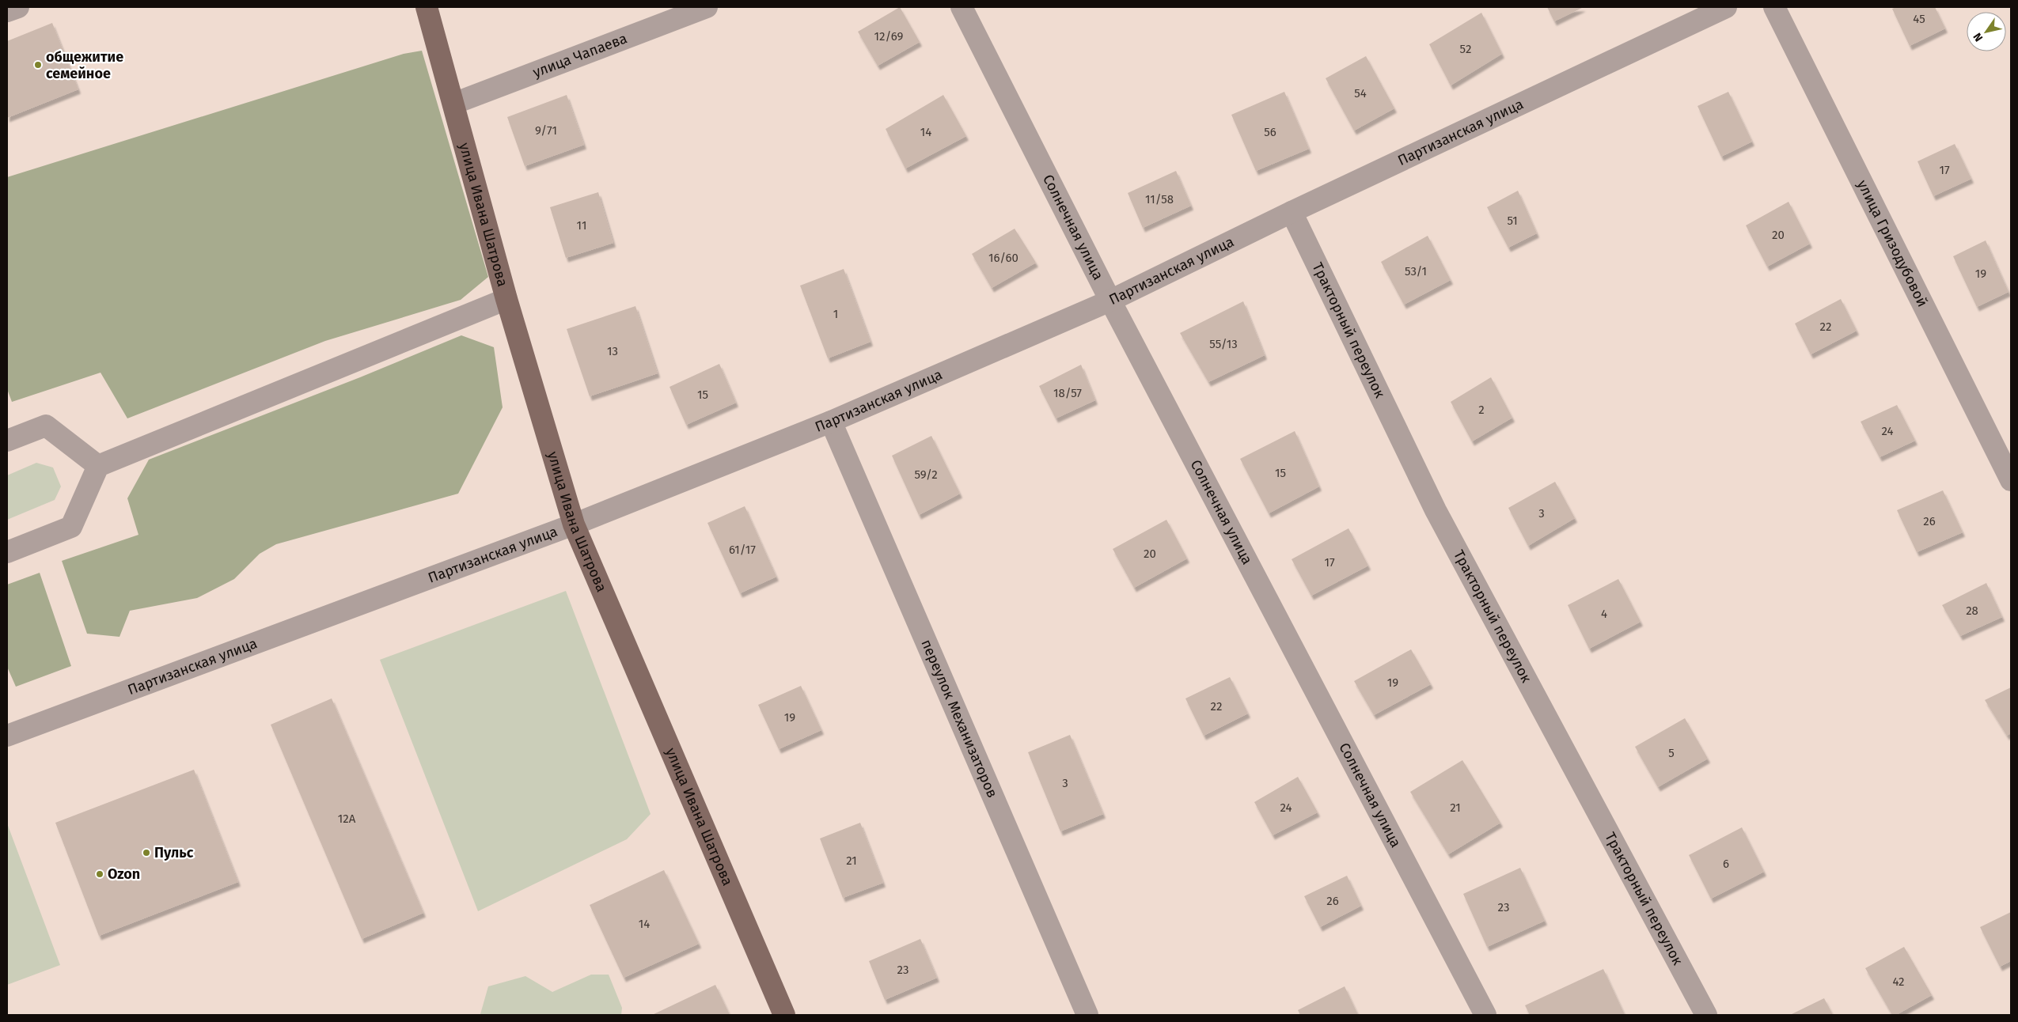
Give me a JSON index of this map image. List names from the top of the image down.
{
  "streets": {
    "main road": ["улица Ивана Шатрова"],
    "street": [
      "улица Чапаева",
      "Партизанская улица",
      "Солнечная улица",
      "улица Гризодубовой",
      "Тракторный переулок",
      "переулок Механизаторов"
    ]
  },
  "crossings": [
    ["улица Чапаева", "улица Ивана Шатрова"],
    ["Партизанская улица", "улица Ивана Шатрова"],
    ["Партизанская улица", "Солнечная улица"],
    ["Партизанская улица", "Тракторный переулок"],
    ["Партизанская улица", "переулок Механизаторов"]
  ],
  "places": ["общежитие семейное", "Пульс", "Ozon"],
  "house_numbers": [
    "45",
    "12/69",
    "52",
    "54",
    "9/71",
    "14",
    "56",
    "17",
    "11/58",
    "51",
    "11",
    "20",
    "16/60",
    "53/1",
    "19",
    "1",
    "22",
    "55/13",
    "13",
    "18/57",
    "15",
    "2",
    "24",
    "15",
    "59/2",
    "3",
    "26",
    "61/17",
    "20",
    "17",
    "28",
    "4",
    "19",
    "22",
    "19",
    "5",
    "3",
    "24",
    "21",
    "12А",
    "21",
    "6",
    "26",
    "23",
    "14",
    "23",
    "42"
  ],
  "north": "bottom left"
}
